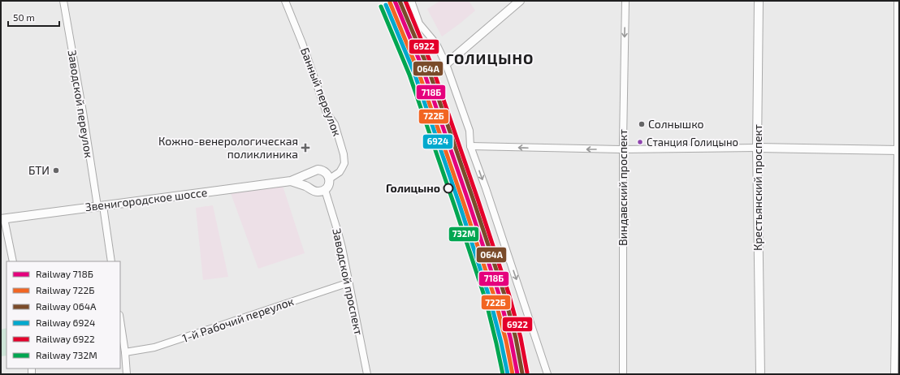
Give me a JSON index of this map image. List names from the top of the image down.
{
  "streets": {
    "street": [
      "Банный переулок",
      "Заводской переулок",
      "Виндавский проспект",
      "Крестьянский проспект",
      "Звенигородское шоссе",
      "Заводской проспект",
      "1-й Рабочий переулок"
    ]
  },
  "crossings": [
    ["Банный переулок", "Заводской проспект"],
    ["Заводской переулок", "Звенигородское шоссе"],
    ["Заводской проспект", "1-й Рабочий переулок"]
  ],
  "one_way": ["Виндавский проспект"],
  "districts": ["ГОЛИЦЫНО"],
  "places": {
    "other": [
      "Солнышко",
      "Станция Голицыно",
      "БТИ",
      "Голицыно"
    ],
    "health": ["Кожно-венерологическая поликлиника"]
  },
  "lines": [
    "rail line 718Б",
    "rail line 064А",
    "rail line 6922",
    "rail line 722Б",
    "rail line 6924",
    "rail line 732М"
  ],
  "legend": [
    "Railway 718Б",
    "Railway 722Б",
    "Railway 064А",
    "Railway 6924",
    "Railway 6922",
    "Railway 732М"
  ],
  "scale_bar": "50 m"
}
